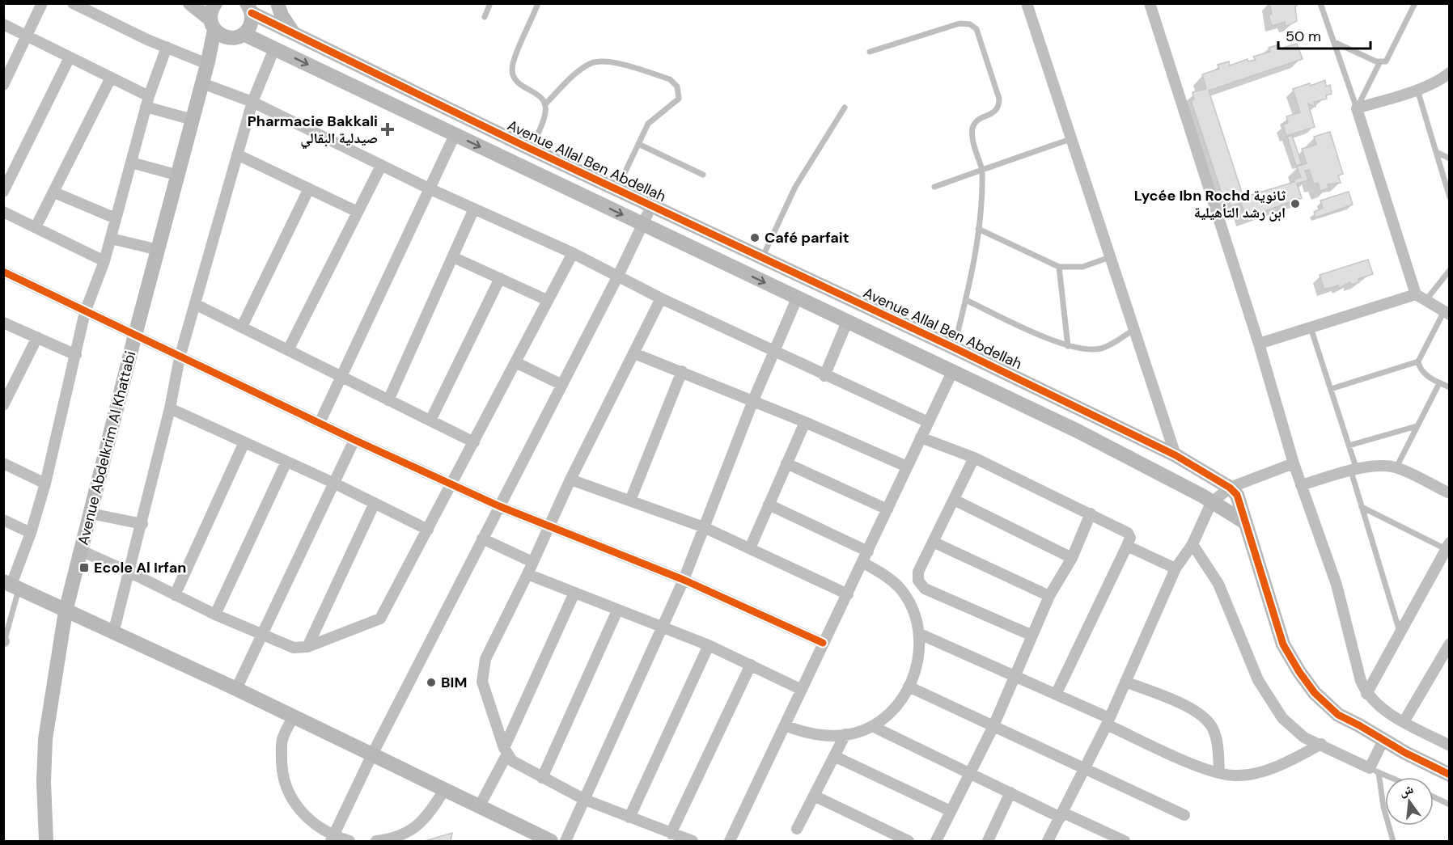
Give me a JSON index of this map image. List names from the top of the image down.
{
  "streets": {
    "street": ["Avenue Allal Ben Abdellah", "Avenue Abdelkrim Al Khattabi"]
  },
  "places": {
    "health": ["Pharmacie Bakkali صيدلية البقالي"],
    "other": ["Lycée Ibn Rochd ثانوية ابن رشد التأهيلية", "Café parfait", "BIM"],
    "transit": ["Ecole Al Irfan"]
  },
  "scale_bar": "50 m",
  "north": "top"
}
